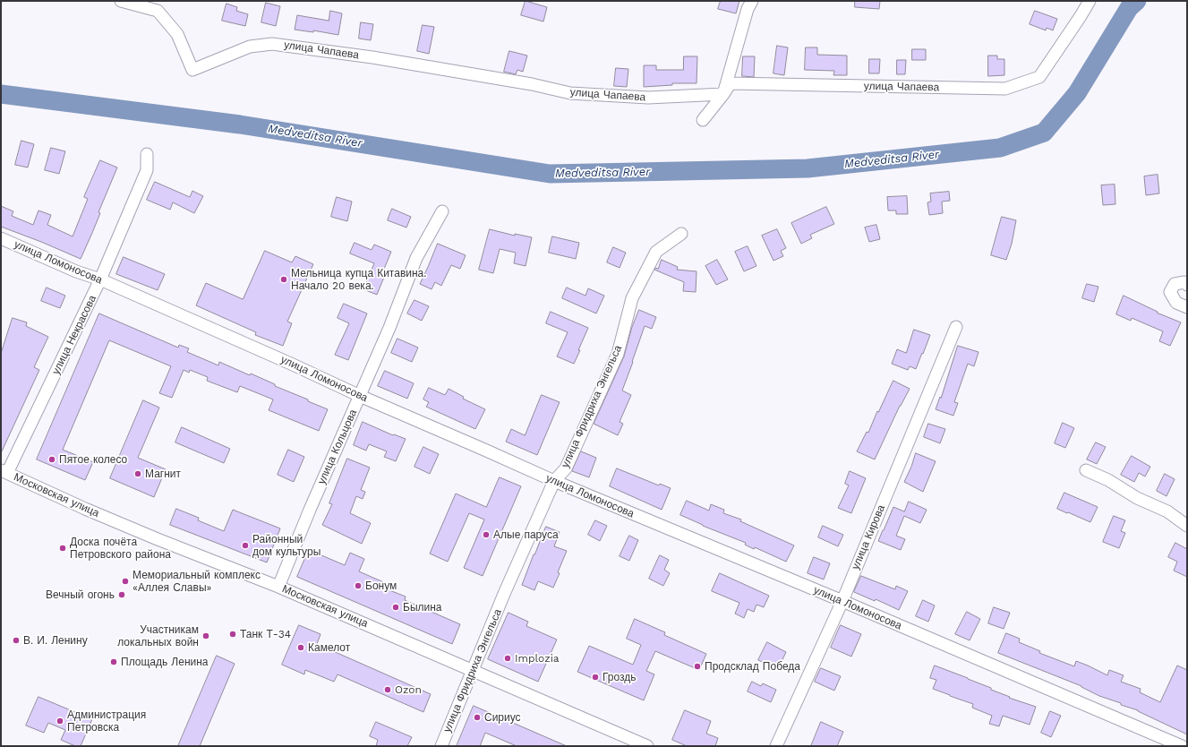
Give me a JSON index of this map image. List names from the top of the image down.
{
  "streets": {
    "street": [
      "улица Чапаева",
      "улица Ломоносова",
      "улица Некрасова",
      "улица Фридриха Энгельса",
      "улица Кольцова",
      "Московская улица",
      "улица Кирова"
    ]
  },
  "crossings": [
    ["улица Ломоносова", "улица Некрасова"],
    ["улица Ломоносова", "улица Фридриха Энгельса"],
    ["улица Ломоносова", "улица Кольцова"],
    ["улица Ломоносова", "улица Кирова"],
    ["улица Некрасова", "Московская улица"],
    ["улица Фридриха Энгельса", "Московская улица"],
    ["улица Кольцова", "Московская улица"]
  ],
  "water": ["Medveditsa River"],
  "places": [
    "Мельница купца Китавина. Начало 20 века.",
    "Пятое колесо",
    "Магнит",
    "Алые паруса",
    "Районный дом культуры",
    "Доска почёта Петровского района",
    "Мемориальный комплекс «Аллея Славы»",
    "Бонум",
    "Вечный огонь",
    "Былина",
    "Танк Т-34",
    "Участникам локальных войн",
    "В. И. Ленину",
    "Камелот",
    "Implozia",
    "Площадь Ленина",
    "Продсклад Победа",
    "Гроздь",
    "Ozon",
    "Сириус",
    "Администрация Петровска"
  ]
}
